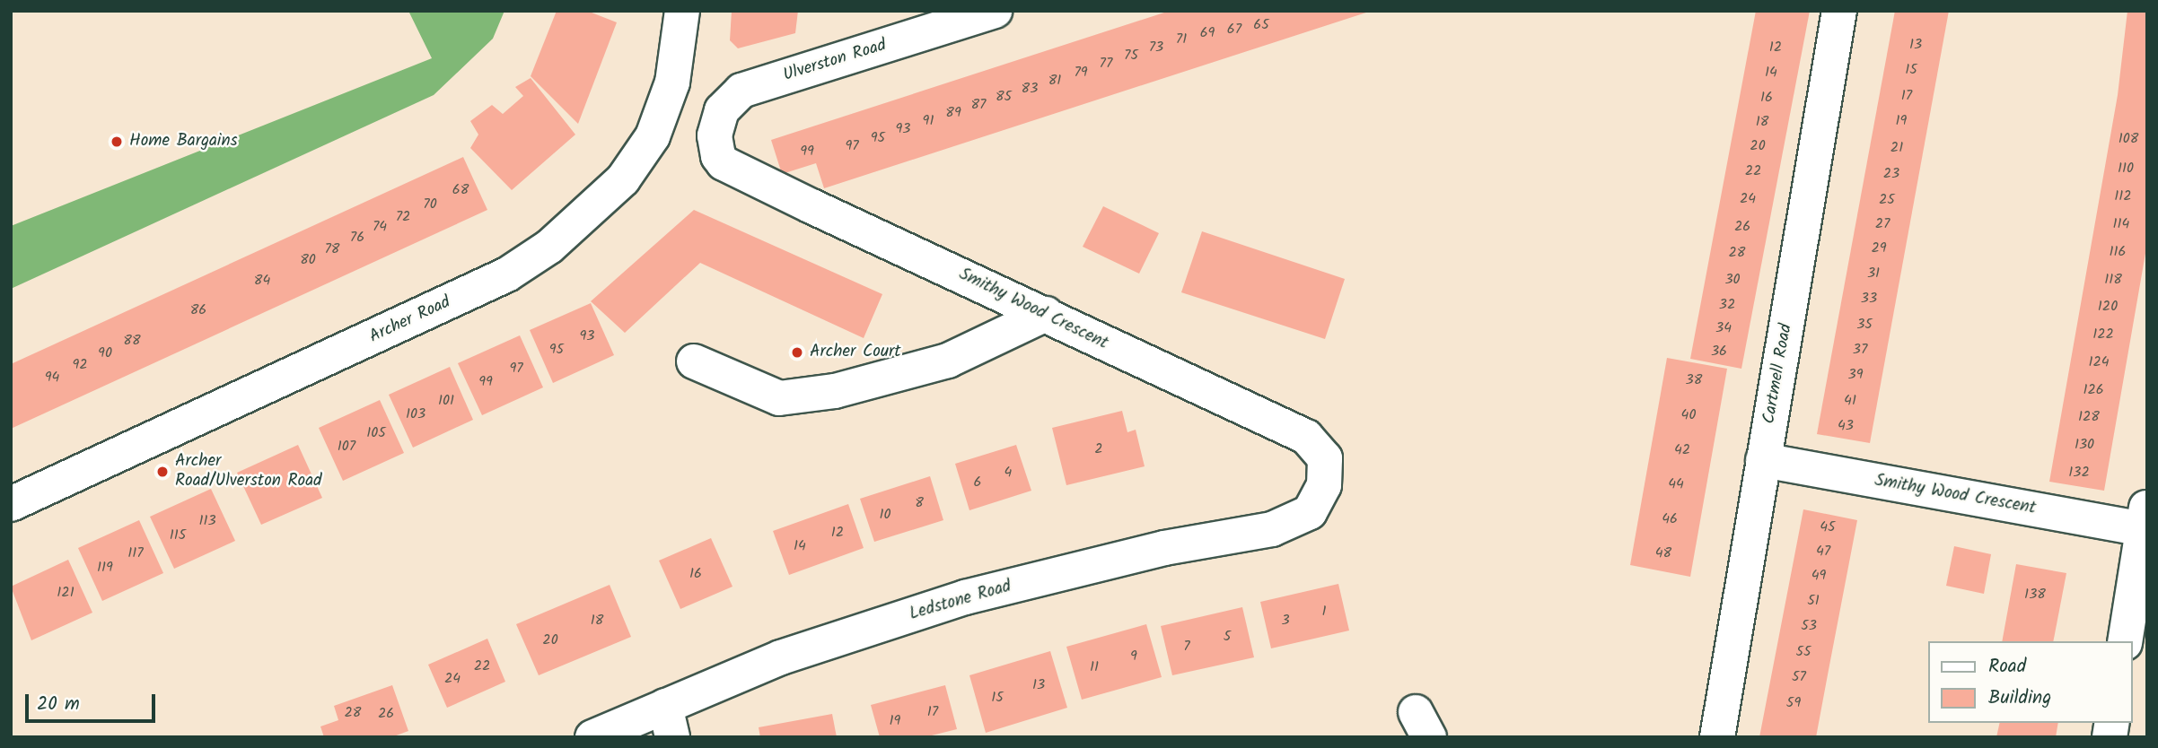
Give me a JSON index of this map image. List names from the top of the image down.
{
  "streets": {
    "street": [
      "Ulverston Road",
      "Smithy Wood Crescent",
      "Archer Road",
      "Cartmell Road",
      "Ledstone Road"
    ]
  },
  "crossings": [
    ["Ulverston Road", "Smithy Wood Crescent"],
    ["Smithy Wood Crescent", "Cartmell Road"],
    ["Smithy Wood Crescent", "Ledstone Road"]
  ],
  "places": ["Home Bargains", "Archer Court", "Archer Road/Ulverston Road"],
  "house_numbers": [
    "65",
    "67",
    "69",
    "71",
    "13",
    "73",
    "12",
    "75",
    "77",
    "15",
    "79",
    "14",
    "81",
    "83",
    "17",
    "85",
    "16",
    "87",
    "89",
    "91",
    "19",
    "18",
    "93",
    "95",
    "108",
    "97",
    "20",
    "21",
    "99",
    "110",
    "22",
    "23",
    "68",
    "112",
    "24",
    "25",
    "70",
    "72",
    "27",
    "114",
    "74",
    "26",
    "76",
    "29",
    "78",
    "116",
    "28",
    "80",
    "31",
    "30",
    "118",
    "84",
    "33",
    "32",
    "120",
    "86",
    "35",
    "34",
    "122",
    "93",
    "88",
    "95",
    "37",
    "36",
    "90",
    "124",
    "92",
    "97",
    "39",
    "94",
    "38",
    "99",
    "126",
    "101",
    "41",
    "103",
    "40",
    "128",
    "43",
    "105",
    "130",
    "107",
    "2",
    "42",
    "4",
    "132",
    "6",
    "44",
    "8",
    "10",
    "46",
    "113",
    "45",
    "12",
    "115",
    "14",
    "47",
    "117",
    "48",
    "119",
    "16",
    "49",
    "121",
    "138",
    "51",
    "1",
    "18",
    "3",
    "53",
    "5",
    "20",
    "7",
    "55",
    "9",
    "22",
    "11",
    "57",
    "24",
    "13",
    "15",
    "59",
    "17",
    "28",
    "26",
    "19"
  ],
  "legend": ["Road", "Building"],
  "scale_bar": "20 m"
}
